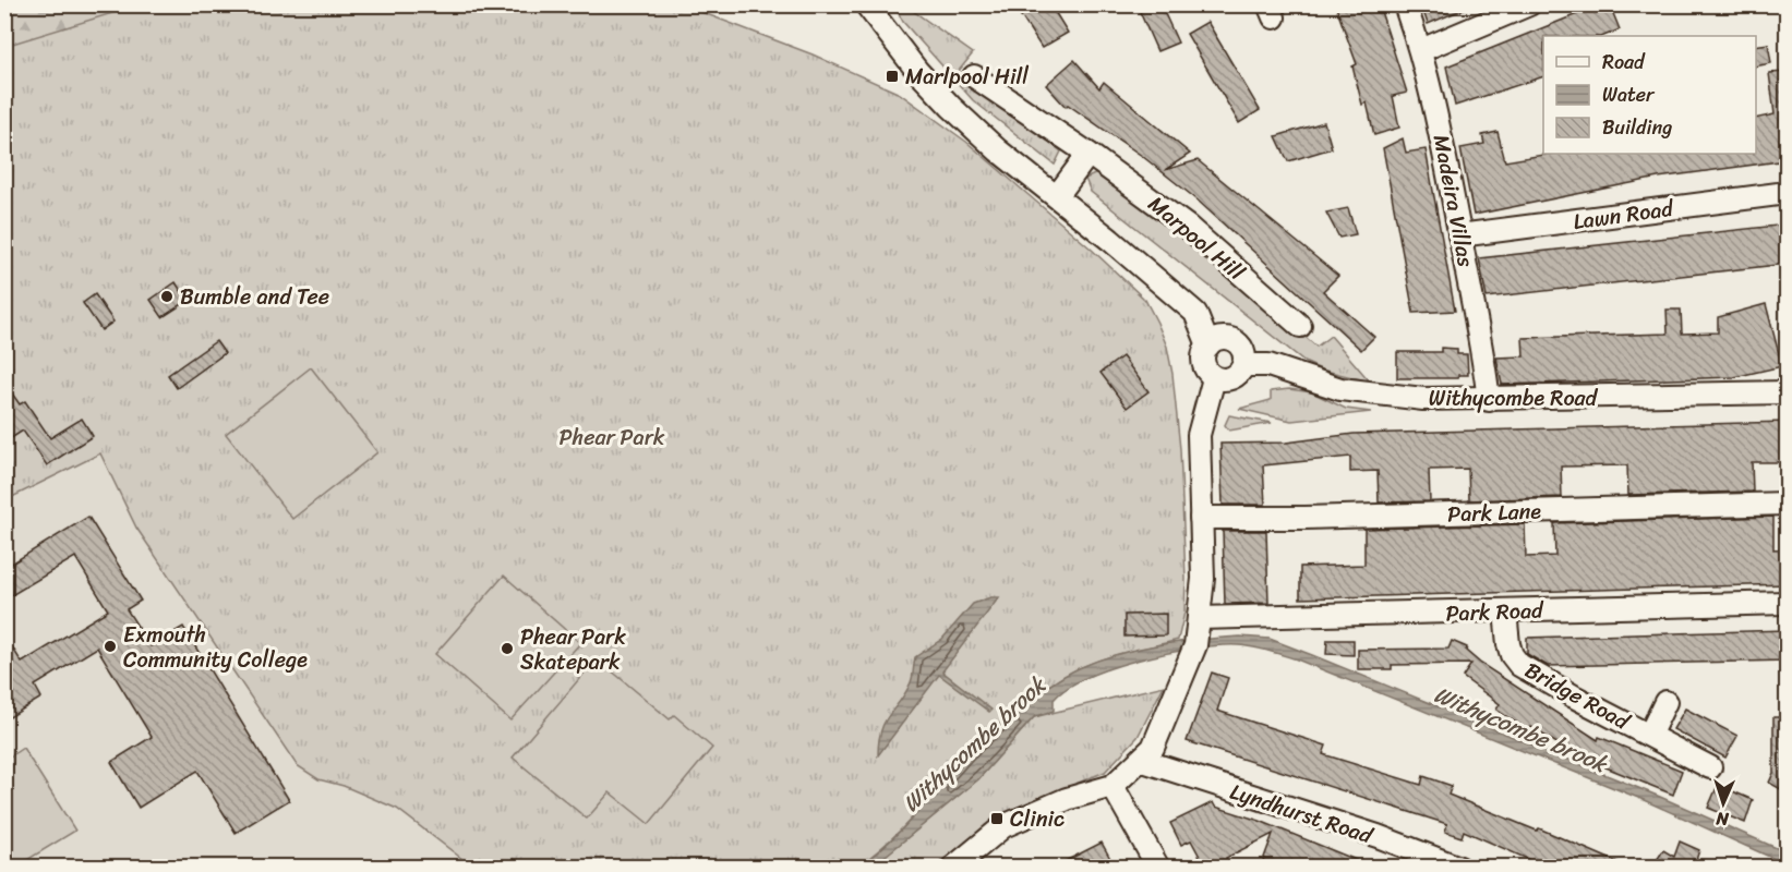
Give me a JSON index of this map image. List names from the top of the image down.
{
  "streets": {
    "street": [
      "Madeira Villas",
      "Lawn Road",
      "Marpool Hill",
      "Withycombe Road",
      "Park Lane",
      "Park Road",
      "Bridge Road",
      "Lyndhurst Road"
    ]
  },
  "crossings": [
    ["Madeira Villas", "Lawn Road"],
    ["Madeira Villas", "Withycombe Road"],
    ["Park Road", "Bridge Road"]
  ],
  "water": ["Withycombe brook"],
  "parks": ["Phear Park"],
  "places": {
    "transit": ["Marlpool Hill", "Clinic"],
    "other": ["Bumble and Tee", "Exmouth Community College", "Phear Park Skatepark"]
  },
  "legend": ["Road", "Water", "Building"],
  "north": "bottom"
}
